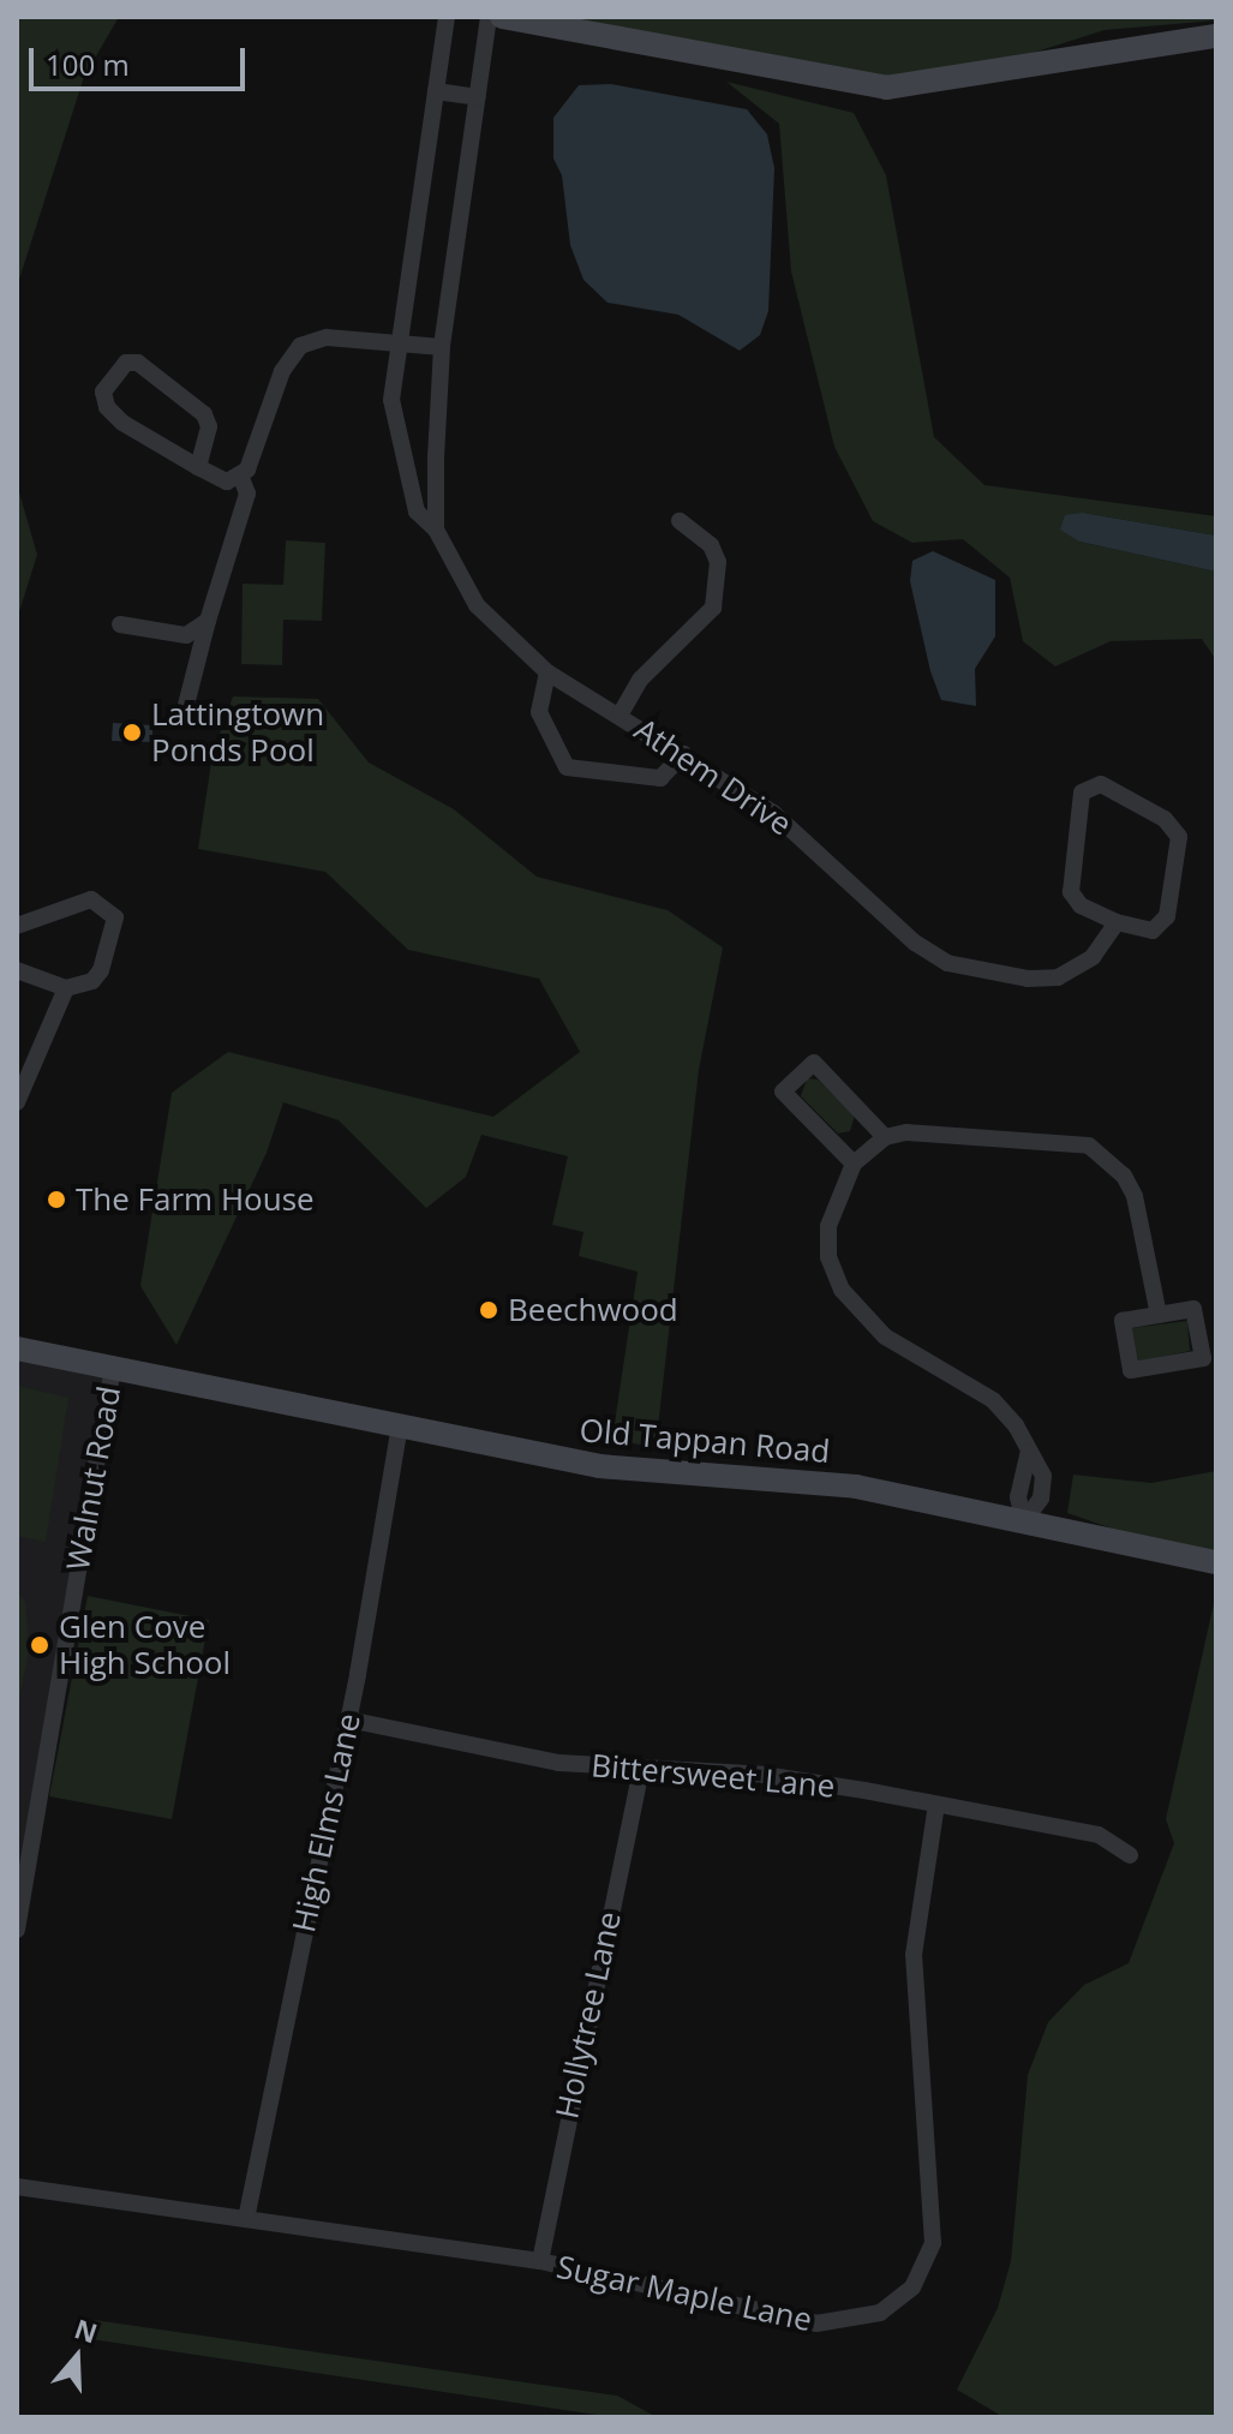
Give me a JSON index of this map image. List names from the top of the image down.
{
  "streets": {
    "street": [
      "Athem Drive",
      "Old Tappan Road",
      "Walnut Road",
      "Bittersweet Lane",
      "High Elms Lane",
      "Hollytree Lane",
      "Sugar Maple Lane"
    ]
  },
  "crossings": [
    ["Old Tappan Road", "Walnut Road"],
    ["Old Tappan Road", "High Elms Lane"],
    ["Bittersweet Lane", "High Elms Lane"],
    ["Bittersweet Lane", "Hollytree Lane"],
    ["Bittersweet Lane", "Sugar Maple Lane"],
    ["High Elms Lane", "Sugar Maple Lane"],
    ["Hollytree Lane", "Sugar Maple Lane"]
  ],
  "places": [
    "Lattingtown Ponds Pool",
    "The Farm House",
    "Beechwood",
    "Glen Cove High School"
  ],
  "scale_bar": "100 m",
  "north": "top"
}
